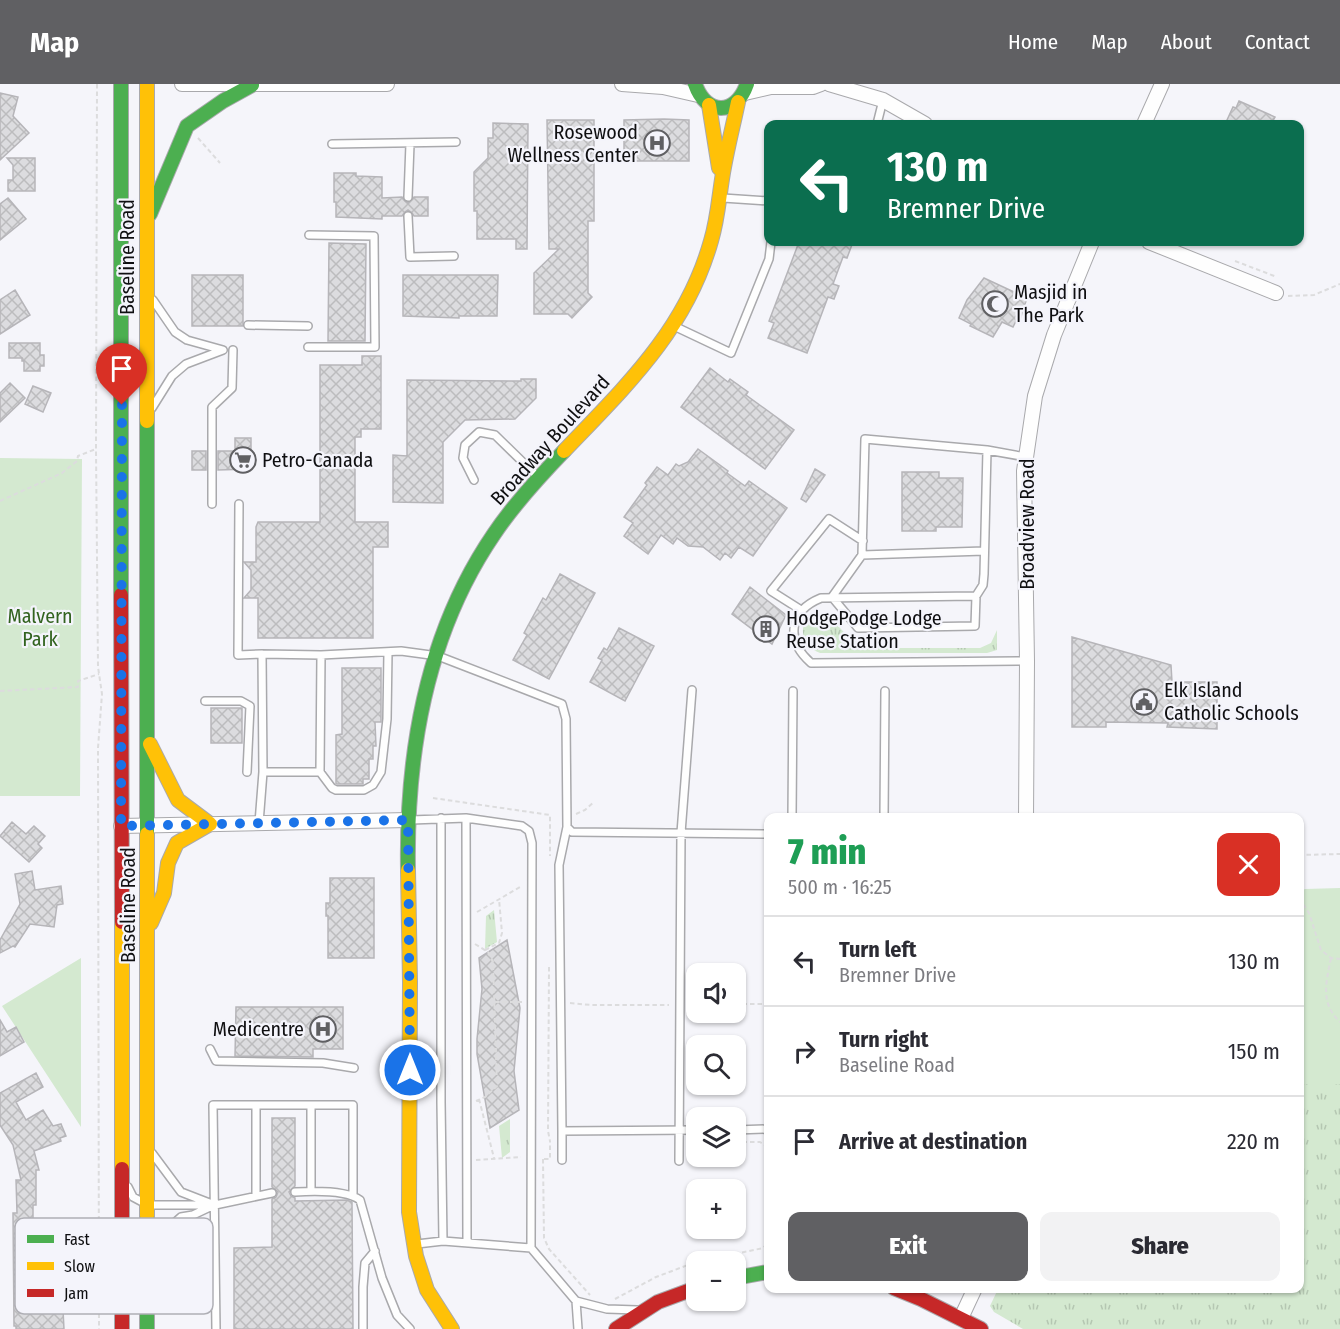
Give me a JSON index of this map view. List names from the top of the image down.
{
  "streets": {
    "main road": ["Baseline Road", "Broadway Boulevard"],
    "street": ["Broadview Road"]
  },
  "parks": ["Malvern Park"],
  "places": {
    "hospital": ["Rosewood Wellness Center", "Medicentre"],
    "mosque": ["Masjid in The Park"],
    "supermarket": ["Petro-Canada"],
    "building": ["HodgePodge Lodge Reuse Station"],
    "public building": ["Elk Island Catholic Schools"]
  },
  "legend": ["Fast", "Slow", "Jam"],
  "page": {
    "header": "Map",
    "nav": [
      "Home",
      "Map",
      "About",
      "Contact"
    ],
    "turn": ["130 m", "Bremner Drive"],
    "heading": ["7 min", "500 m · 16:25"],
    "list": [
      {
        "name": "Turn left",
        "note": "Bremner Drive",
        "value": "130 m"
      },
      {
        "name": "Turn right",
        "note": "Baseline Road",
        "value": "150 m"
      },
      {
        "name": "Arrive at destination",
        "value": "220 m"
      }
    ],
    "map_buttons": ["+", "−"],
    "buttons": ["Exit", "Share"]
  }
}
